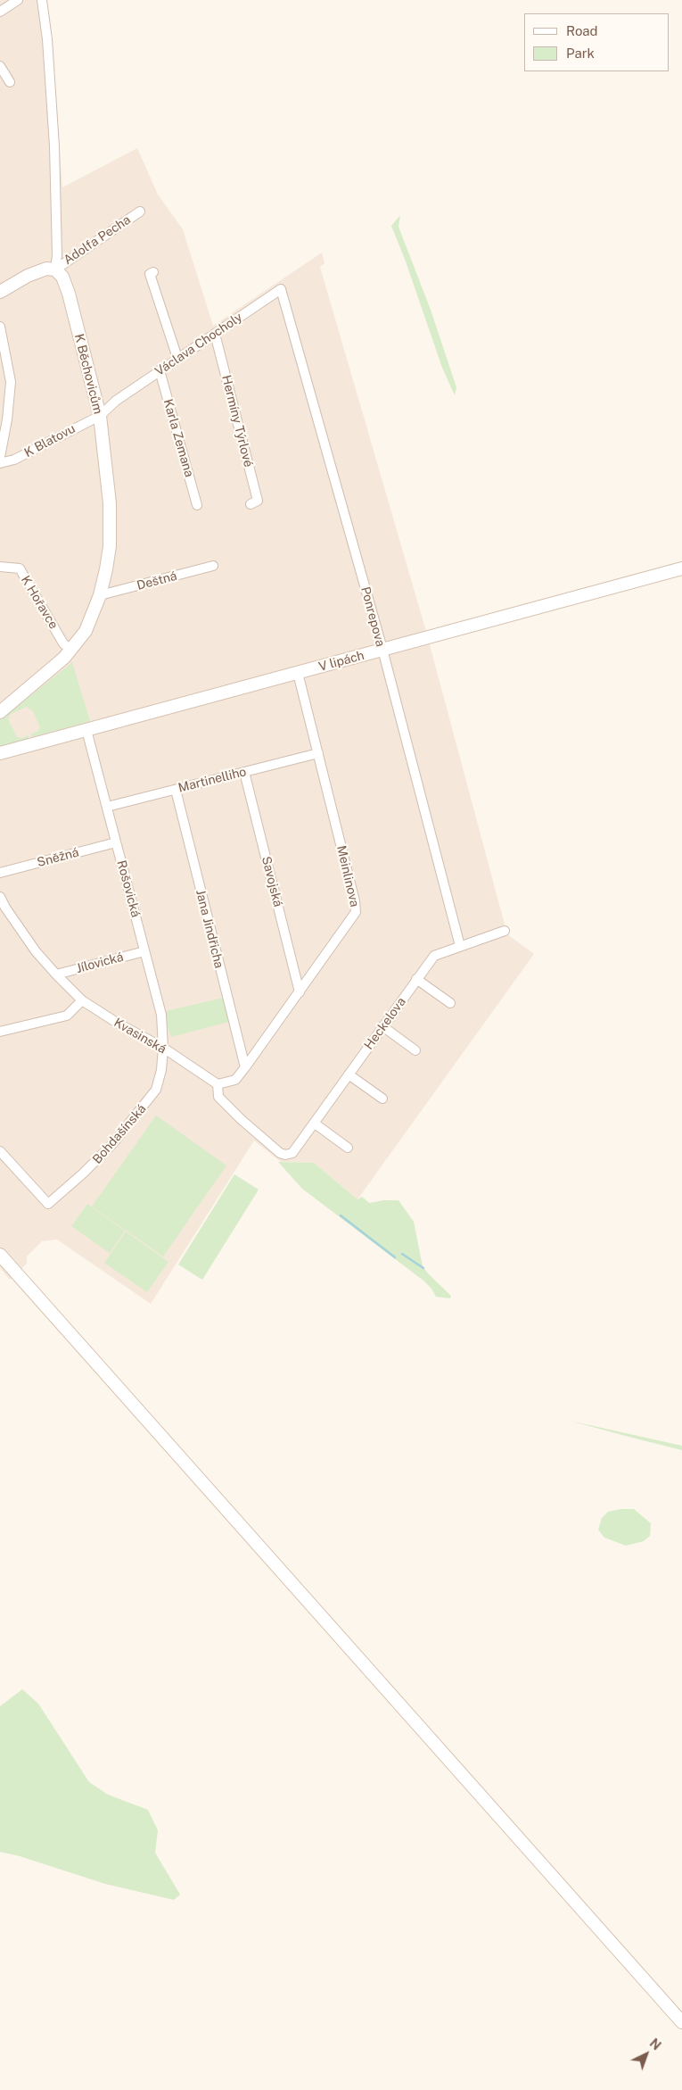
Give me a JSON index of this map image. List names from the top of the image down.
{
  "streets": {
    "street": [
      "Adolfa Pecha",
      "Václava Chocholy",
      "K Běchovicům",
      "Hermíny Týrlové",
      "Karla Zemana",
      "K Blatovu",
      "Deštná",
      "K Hořavce",
      "Ponrepova",
      "V lipách",
      "Martinelliho",
      "Sněžná",
      "Meinlinova",
      "Savojská",
      "Rošovická",
      "Jana Jindřicha",
      "Jílovická",
      "Heckelova",
      "Kvasinská",
      "Bohdašínská"
    ]
  },
  "crossings": [
    ["Adolfa Pecha", "K Běchovicům"],
    ["Václava Chocholy", "K Běchovicům"],
    ["Václava Chocholy", "Hermíny Týrlové"],
    ["Václava Chocholy", "Karla Zemana"],
    ["Václava Chocholy", "K Blatovu"],
    ["Václava Chocholy", "Ponrepova"],
    ["K Běchovicům", "K Blatovu"],
    ["K Běchovicům", "Deštná"],
    ["K Běchovicům", "K Hořavce"],
    ["Ponrepova", "V lipách"],
    ["Ponrepova", "Heckelova"],
    ["V lipách", "Meinlinova"],
    ["V lipách", "Rošovická"],
    ["Martinelliho", "Meinlinova"],
    ["Martinelliho", "Savojská"],
    ["Martinelliho", "Rošovická"],
    ["Martinelliho", "Jana Jindřicha"],
    ["Sněžná", "Rošovická"],
    ["Meinlinova", "Savojská"],
    ["Meinlinova", "Jana Jindřicha"],
    ["Meinlinova", "Heckelova"],
    ["Meinlinova", "Kvasinská"],
    ["Rošovická", "Jílovická"],
    ["Rošovická", "Kvasinská"],
    ["Rošovická", "Bohdašínská"],
    ["Jílovická", "Kvasinská"],
    ["Heckelova", "Kvasinská"],
    ["Kvasinská", "Bohdašínská"]
  ],
  "legend": ["Road", "Park"],
  "north": "top right"
}
